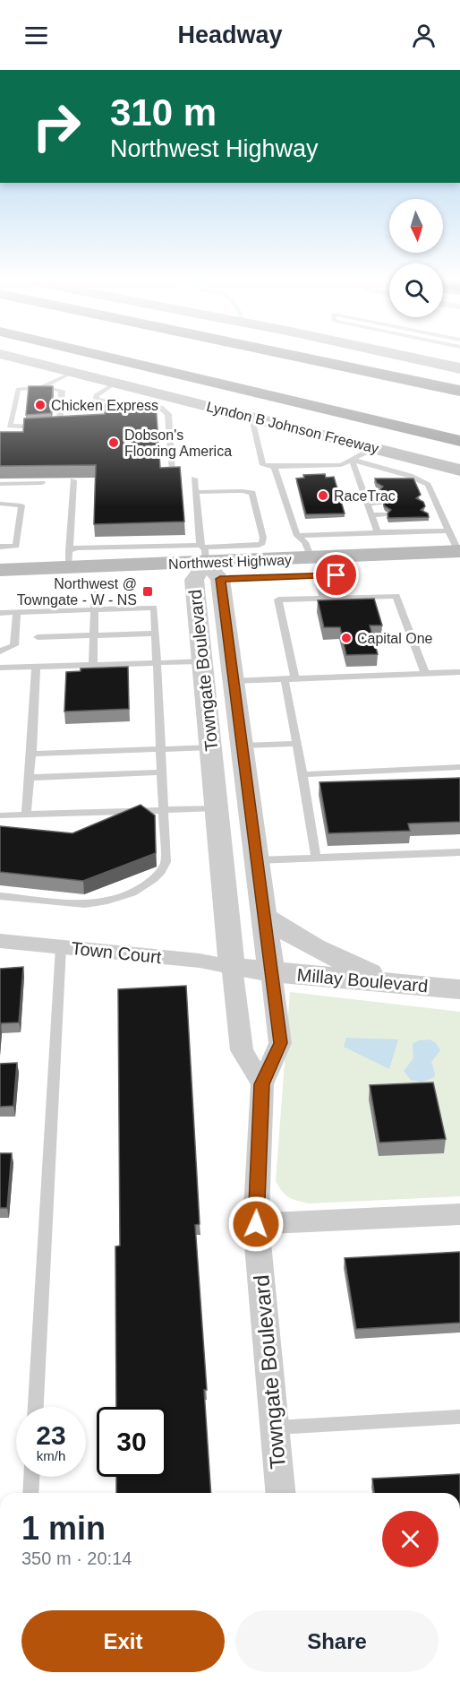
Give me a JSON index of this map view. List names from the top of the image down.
{
  "streets": {
    "highway": ["Lyndon B Johnson Freeway"],
    "main road": ["Northwest Highway"],
    "street": ["Towngate Boulevard", "Town Court", "Millay Boulevard"]
  },
  "crossings": [
    ["Northwest Highway", "Towngate Boulevard"],
    ["Towngate Boulevard", "Town Court"],
    ["Towngate Boulevard", "Millay Boulevard"],
    ["Town Court", "Millay Boulevard"]
  ],
  "places": {
    "other": [
      "Chicken Express",
      "Dobson's Flooring America",
      "RaceTrac",
      "Capital One"
    ],
    "transit": ["Northwest @ Towngate - W - NS"]
  },
  "north": "bottom",
  "page": {
    "header": "Headway",
    "turn": ["310 m", "Northwest Highway"],
    "speed": "23 km/h",
    "limit": "30",
    "heading": ["1 min", "350 m · 20:14"],
    "buttons": ["Exit", "Share"]
  }
}
